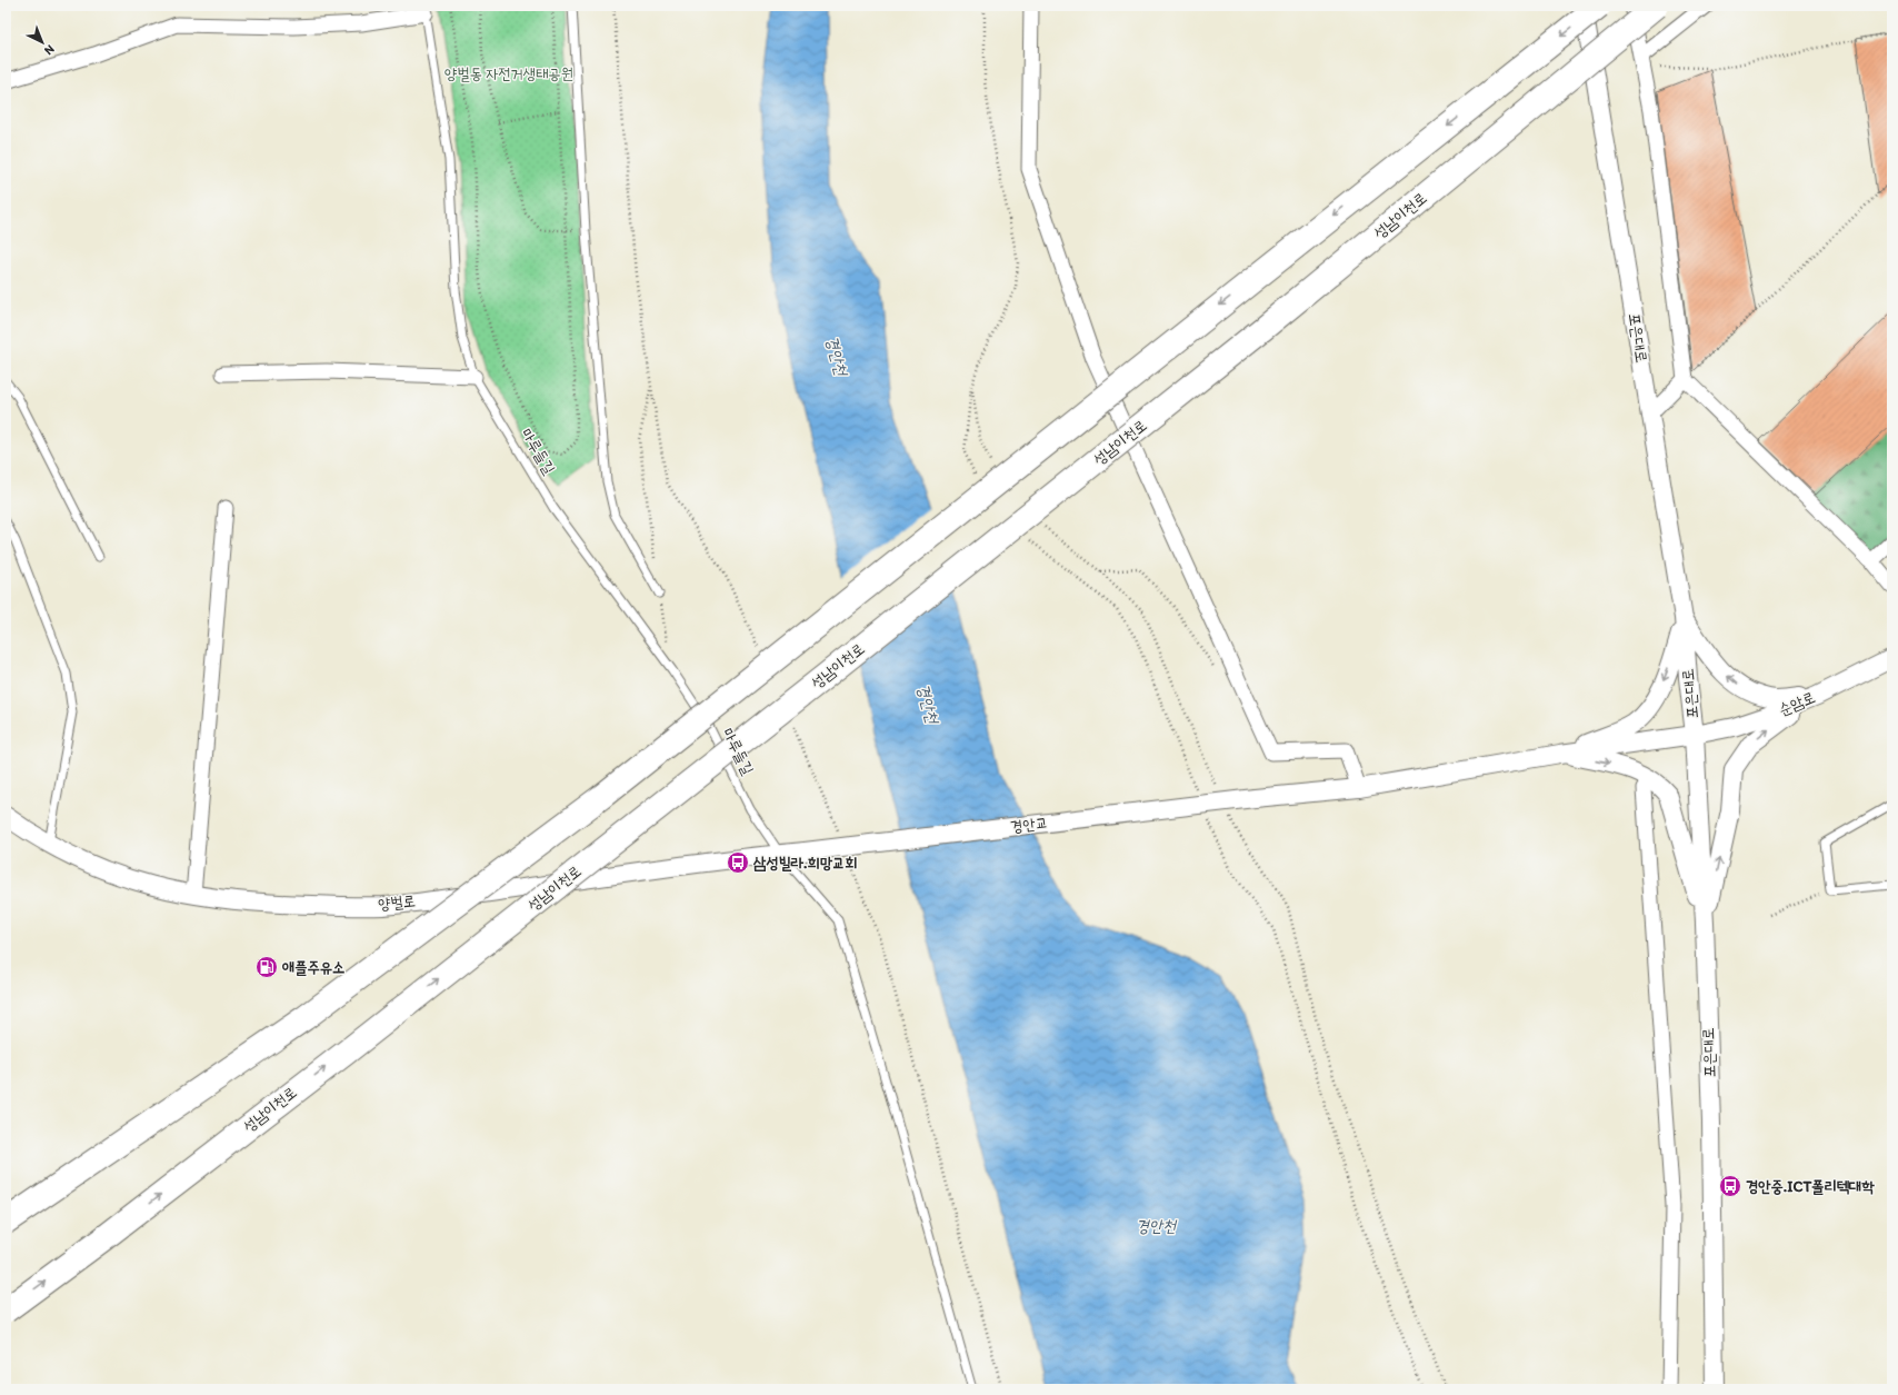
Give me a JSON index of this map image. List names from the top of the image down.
{
  "streets": {
    "highway": ["성남이천로"],
    "street": [
      "포은대로",
      "순암로",
      "경안교",
      "양벌로"
    ],
    "lane": ["마루들길"]
  },
  "crossings": [
    ["포은대로", "순암로"],
    ["마루들길", "양벌로"],
    ["순암로", "경안교"],
    ["경안교", "양벌로"]
  ],
  "water": ["경안천"],
  "parks": ["양벌동 자전거생태공원"],
  "places": {
    "bus stop": ["삼성빌라.희망교회", "경안중.ICT폴리텍대학"],
    "fuel station": ["애플주유소"]
  },
  "north": "bottom right"
}
